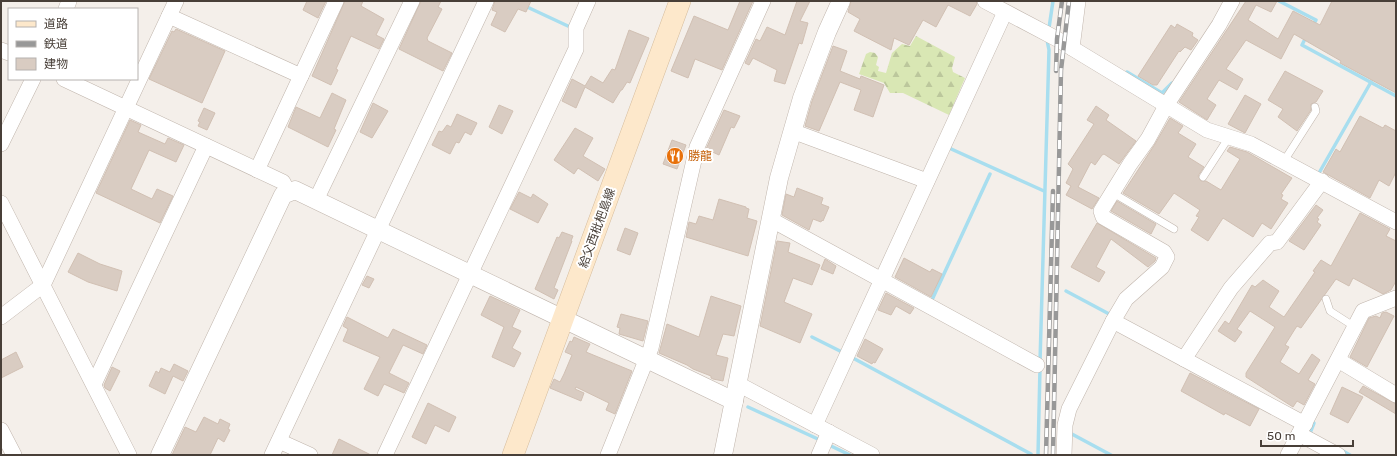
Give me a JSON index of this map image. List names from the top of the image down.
{
  "streets": {
    "main road": ["給父西枇杷島線"]
  },
  "places": {
    "restaurant": ["勝龍"]
  },
  "legend": ["道路", "鉄道", "建物"],
  "scale_bar": "50 m"
}
